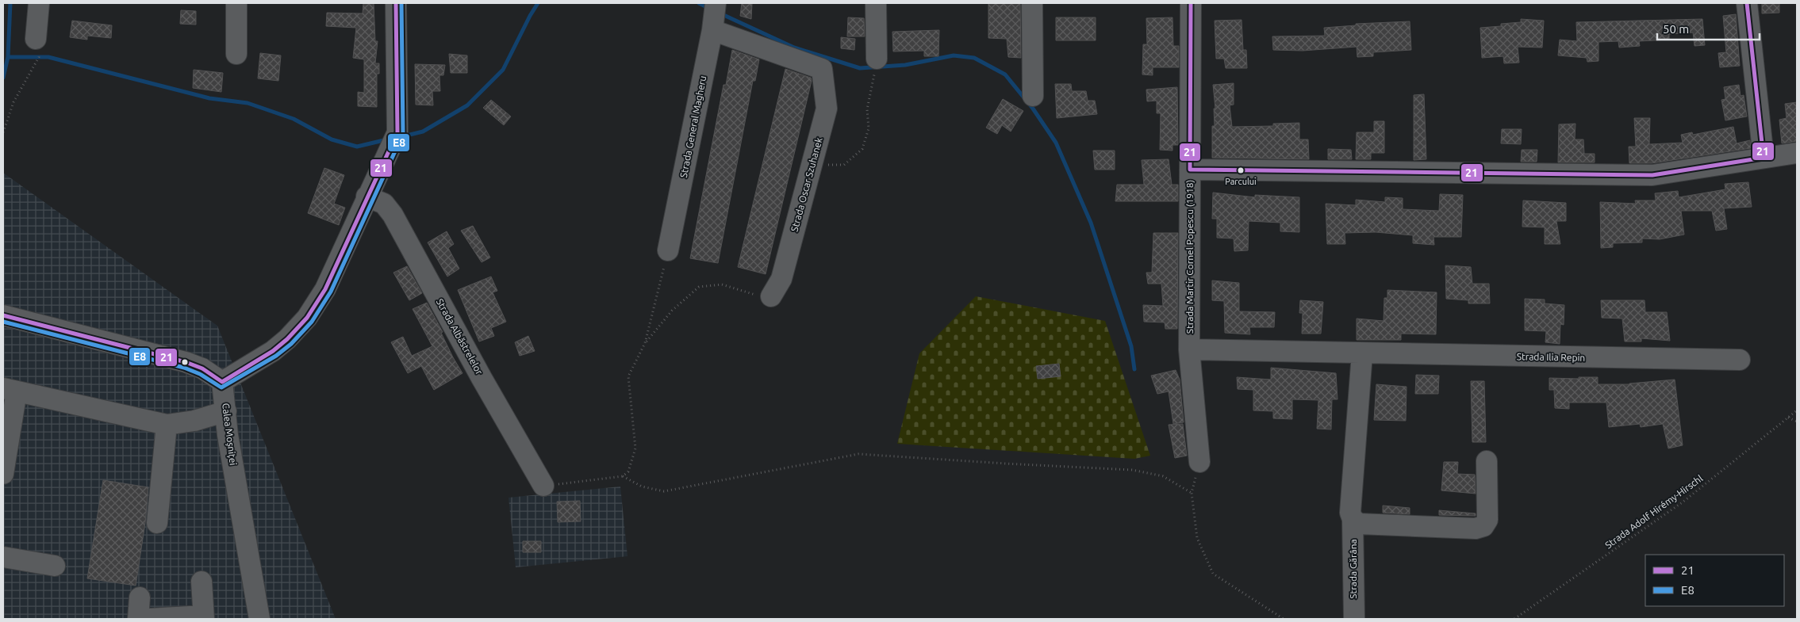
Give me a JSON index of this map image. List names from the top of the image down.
{
  "streets": {
    "street": [
      "Strada General Magheru",
      "Strada Oscar Szuhanek",
      "Strada Martir Cornel Popescu (1918)",
      "Strada Albăstrelelor",
      "Strada Ilia Repin",
      "Calea Moșniței",
      "Strada Gărâna"
    ],
    "path": ["Strada Adolf Hirémy-Hirschl"]
  },
  "crossings": [
    ["Strada General Magheru", "Strada Oscar Szuhanek"],
    ["Strada Martir Cornel Popescu (1918)", "Strada Ilia Repin"]
  ],
  "places": ["Parcului"],
  "lines": ["transit line 21", "transit line E8"],
  "legend": ["21", "E8"],
  "scale_bar": "50 m"
}
